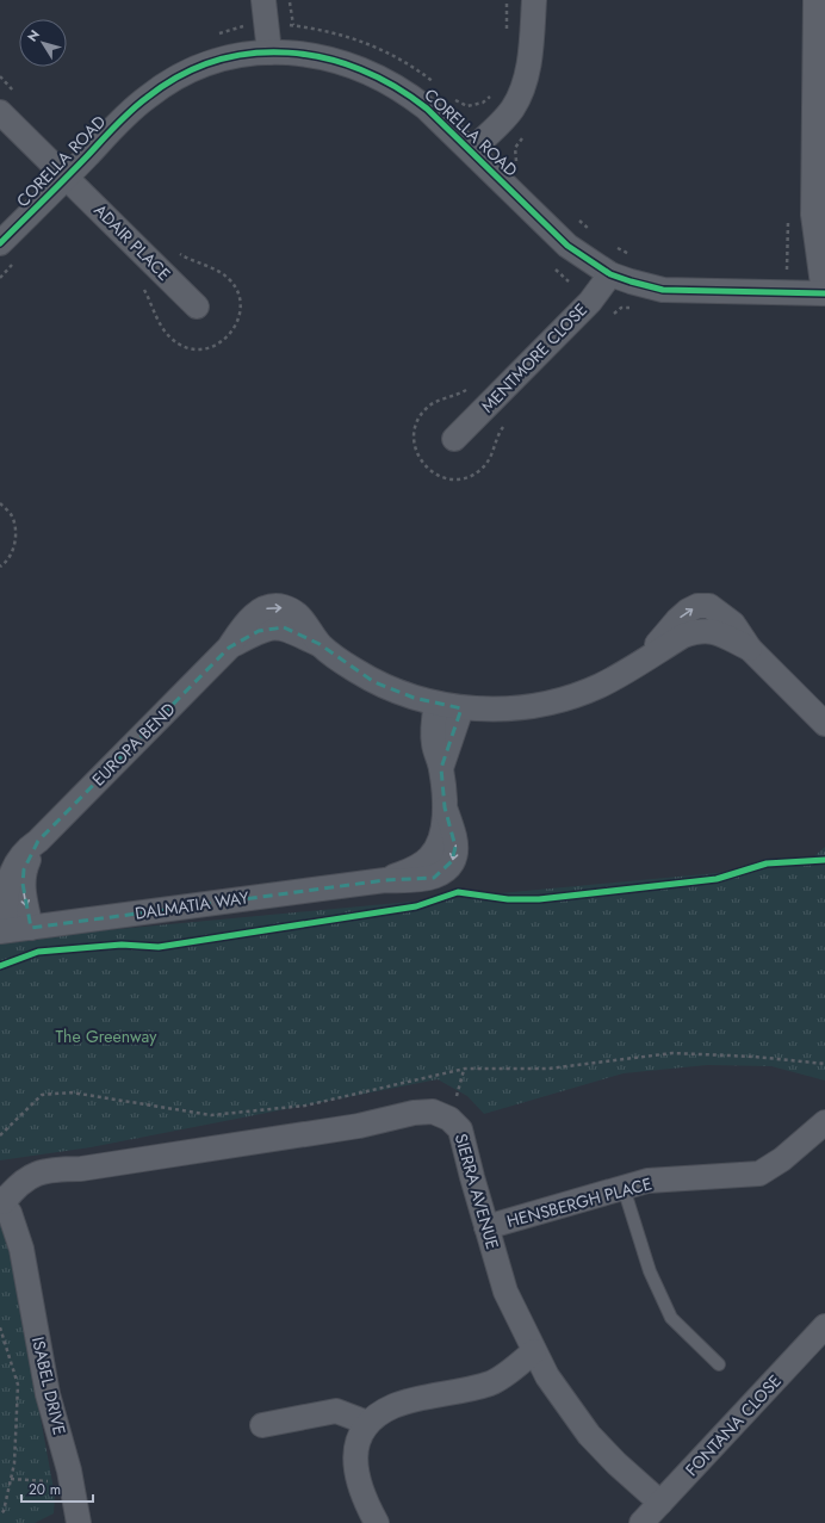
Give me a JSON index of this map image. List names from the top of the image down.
{
  "streets": {
    "street": [
      "CORELLA ROAD",
      "ADAIR PLACE",
      "MENTMORE CLOSE",
      "EUROPA BEND",
      "DALMATIA WAY",
      "SIERRA AVENUE",
      "HENSBERGH PLACE",
      "ISABEL DRIVE",
      "FONTANA CLOSE"
    ]
  },
  "crossings": [
    ["CORELLA ROAD", "ADAIR PLACE"],
    ["CORELLA ROAD", "MENTMORE CLOSE"],
    ["EUROPA BEND", "DALMATIA WAY"],
    ["SIERRA AVENUE", "HENSBERGH PLACE"],
    ["SIERRA AVENUE", "ISABEL DRIVE"],
    ["SIERRA AVENUE", "FONTANA CLOSE"]
  ],
  "parks": ["The Greenway"],
  "scale_bar": "20 m",
  "north": "top left"
}
